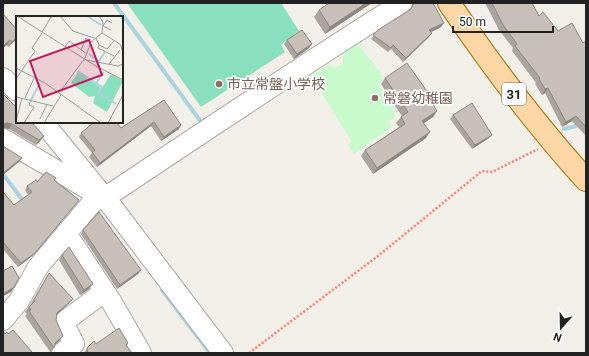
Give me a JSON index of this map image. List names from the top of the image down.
{
  "streets": {
    "main road": ["31"]
  },
  "places": ["市立常盤小学校", "常磐幼稚園"],
  "scale_bar": "50 m",
  "north": "bottom"
}
